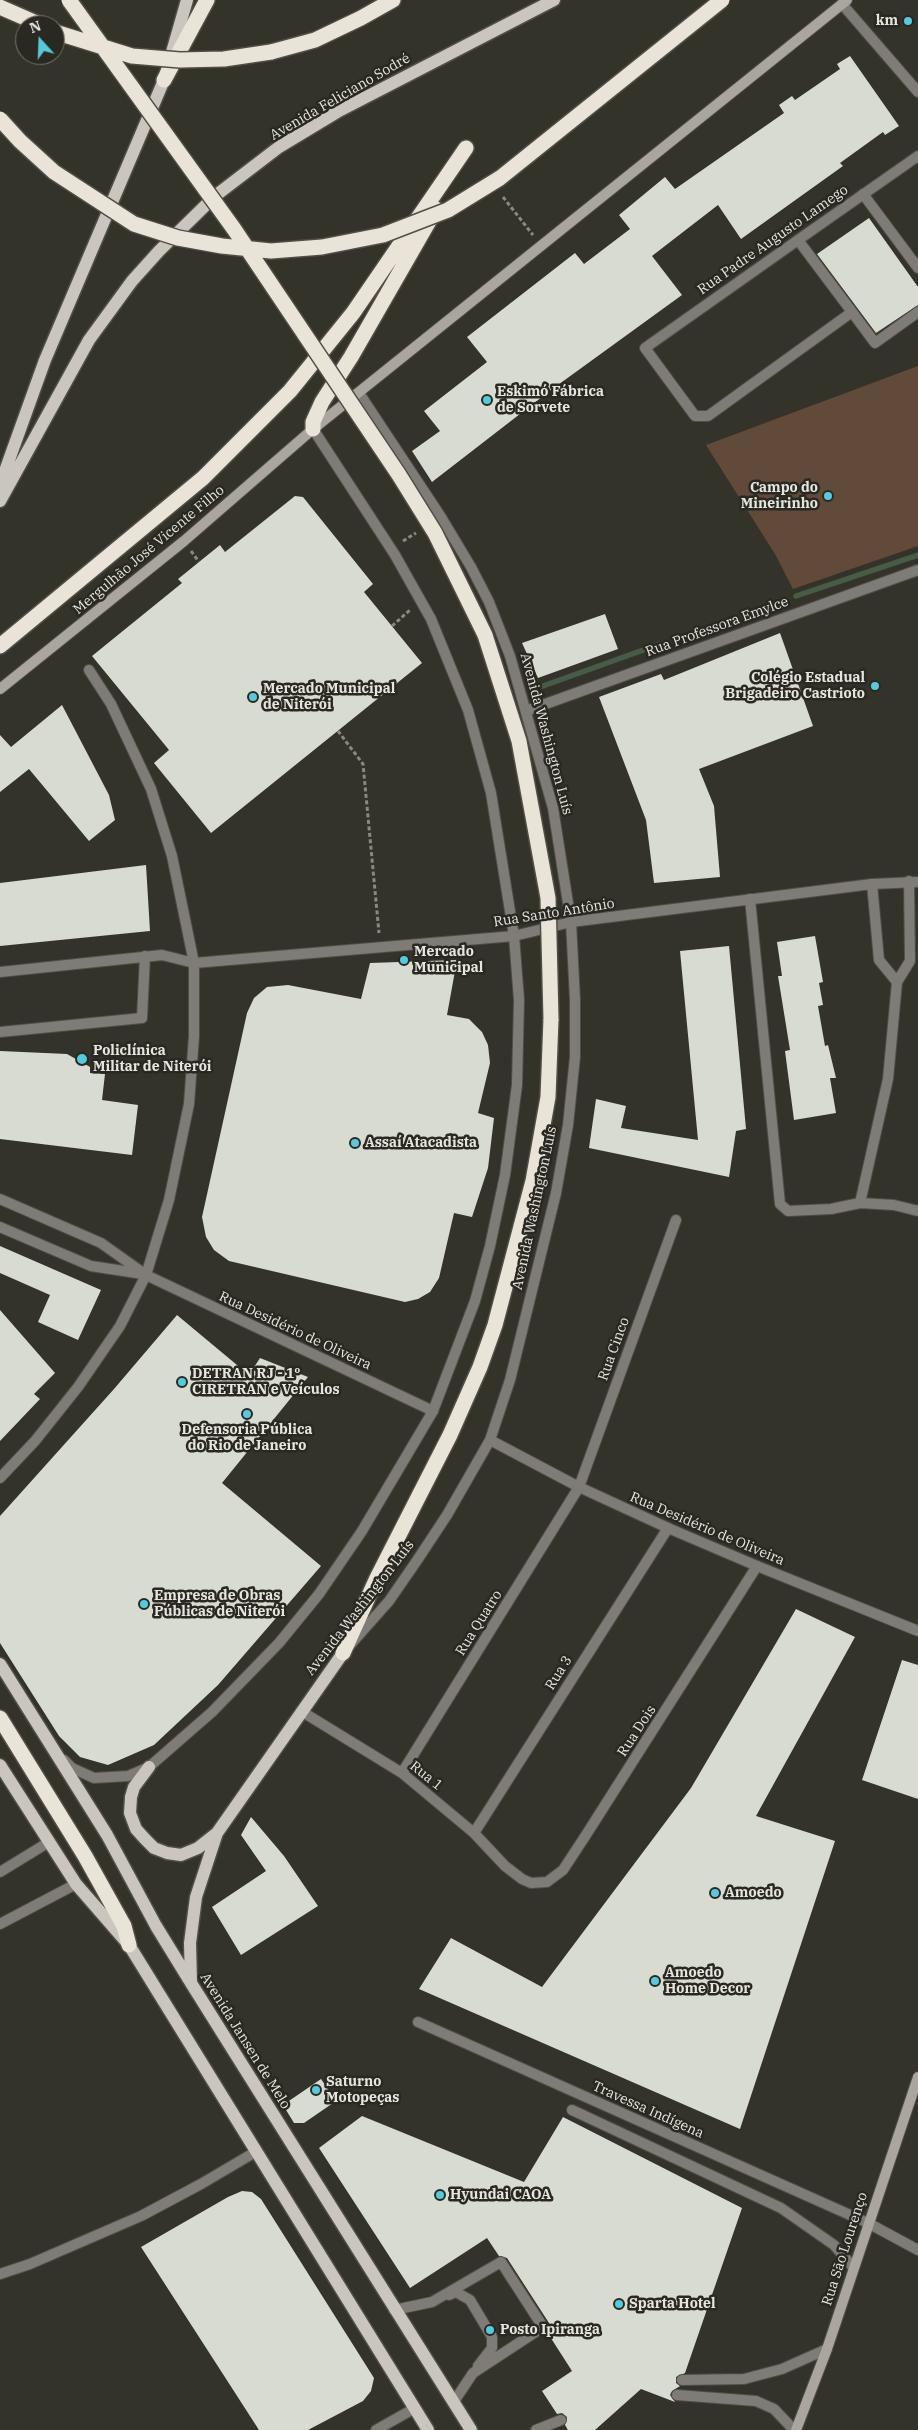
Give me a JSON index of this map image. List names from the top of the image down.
{
  "streets": {
    "main road": [
      "Avenida Feliciano Sodré",
      "Mergulhão José Vicente Filho",
      "Avenida Washington Luís",
      "Avenida Jansen de Melo",
      "Rua São Lourenço"
    ],
    "street": [
      "Rua Padre Augusto Lamego",
      "Rua Professora Emylce",
      "Rua Santo Antônio",
      "Rua Desidério de Oliveira",
      "Rua Cinco",
      "Rua Quatro",
      "Rua 3",
      "Rua Dois",
      "Rua 1",
      "Travessa Indígena"
    ]
  },
  "crossings": [
    ["Rua Professora Emylce", "Avenida Washington Luís"],
    ["Avenida Washington Luís", "Rua Santo Antônio"],
    ["Avenida Washington Luís", "Rua Desidério de Oliveira"],
    ["Avenida Washington Luís", "Rua 1"],
    ["Avenida Washington Luís", "Avenida Jansen de Melo"],
    ["Rua Desidério de Oliveira", "Rua Cinco"],
    ["Rua Desidério de Oliveira", "Rua Quatro"],
    ["Rua Desidério de Oliveira", "Rua 3"],
    ["Rua Desidério de Oliveira", "Rua Dois"],
    ["Rua Cinco", "Rua Quatro"],
    ["Rua Quatro", "Rua 1"],
    ["Rua 3", "Rua 1"],
    ["Rua Dois", "Rua 1"],
    ["Travessa Indígena", "Rua São Lourenço"]
  ],
  "places": [
    "km",
    "Eskimó Fábrica de Sorvete",
    "Campo do Mineirinho",
    "Colégio Estadual Brigadeiro Castrioto",
    "Mercado Municipal de Niterói",
    "Mercado Municipal",
    "Policlínica Militar de Niterói",
    "Assaí Atacadista",
    "DETRAN RJ - 1º CIRETRAN e Veículos",
    "Defensoria Pública do Rio de Janeiro",
    "Empresa de Obras Públicas de Niterói",
    "Amoedo",
    "Amoedo Home Decor",
    "Saturno Motopeças",
    "Hyundai CAOA",
    "Sparta Hotel",
    "Posto Ipiranga"
  ],
  "north": "top"
}
